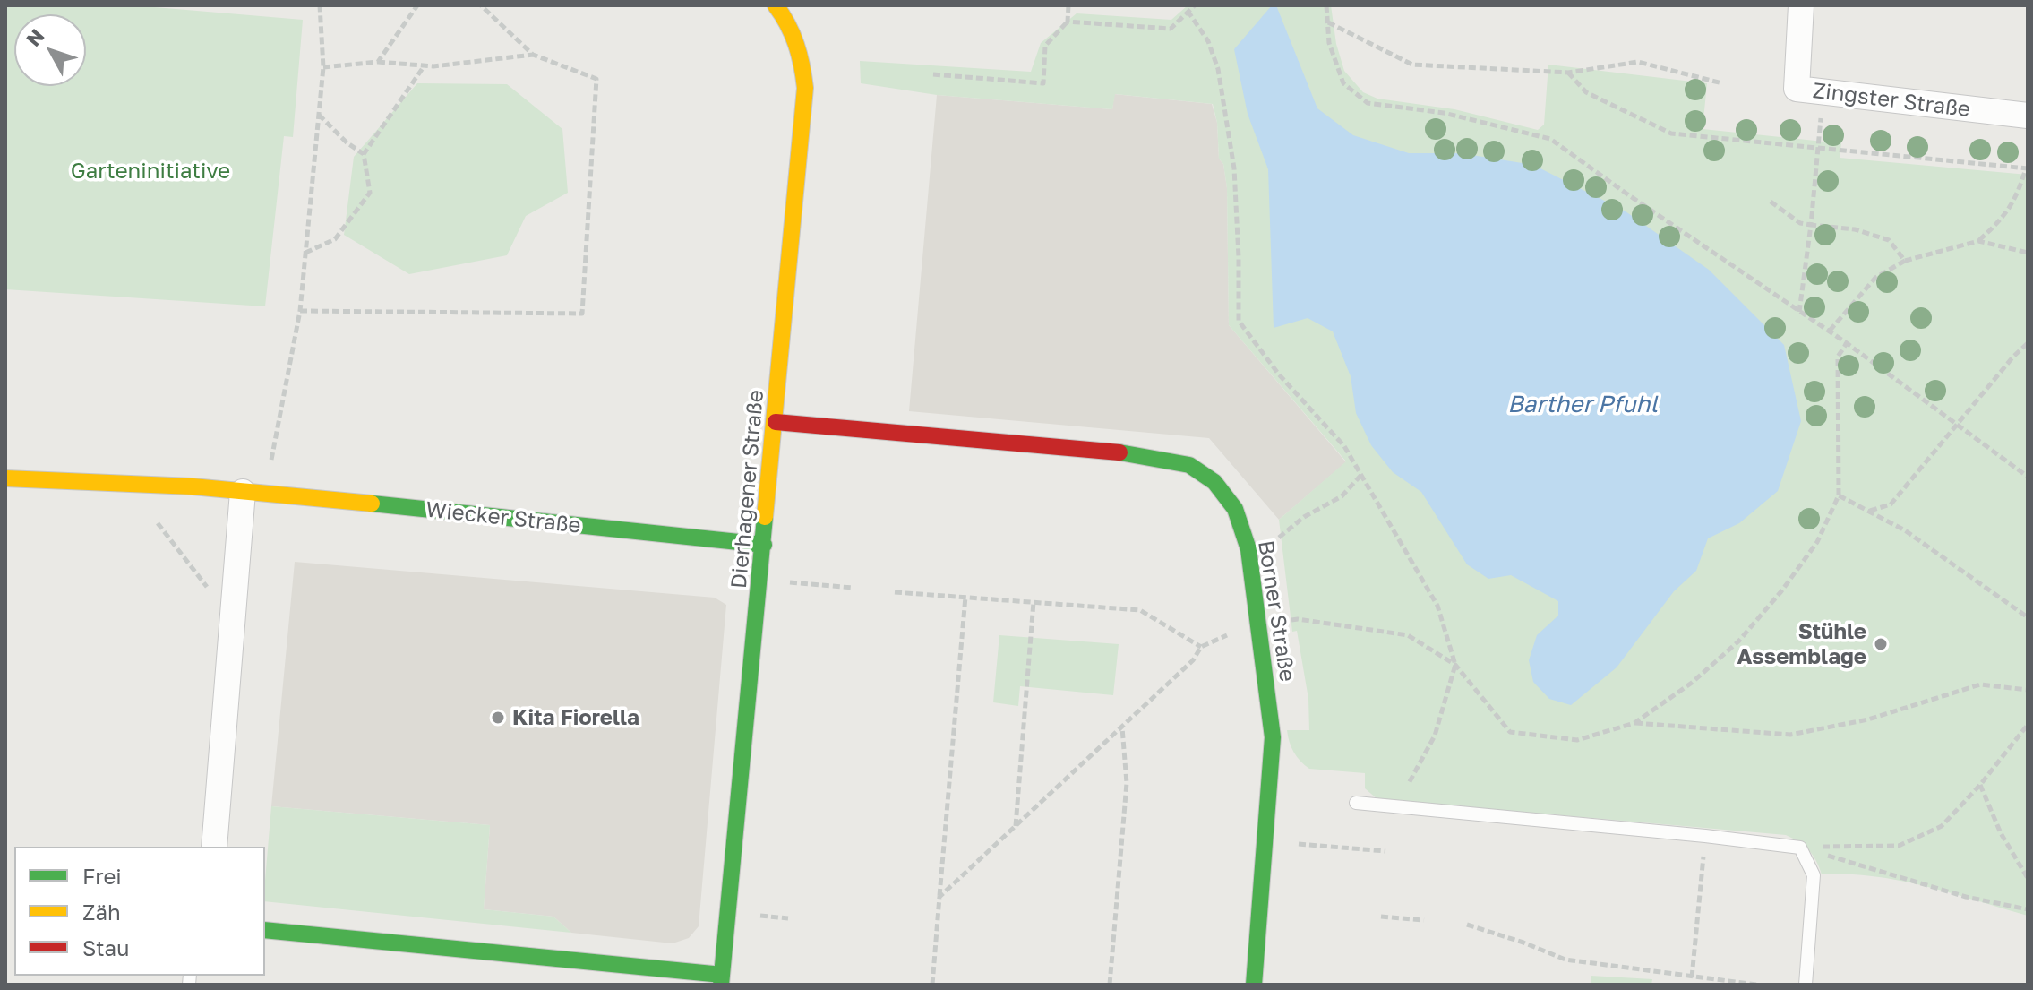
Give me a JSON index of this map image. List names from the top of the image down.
{
  "streets": {
    "street": [
      "Zingster Straße",
      "Dierhagener Straße",
      "Wiecker Straße",
      "Borner Straße"
    ]
  },
  "crossings": [
    ["Dierhagener Straße", "Wiecker Straße"],
    ["Dierhagener Straße", "Borner Straße"]
  ],
  "water": ["Barther Pfuhl"],
  "parks": ["Garteninitiative"],
  "places": ["Stühle Assemblage", "Kita Fiorella"],
  "legend": ["Frei", "Zäh", "Stau"],
  "north": "top left"
}
